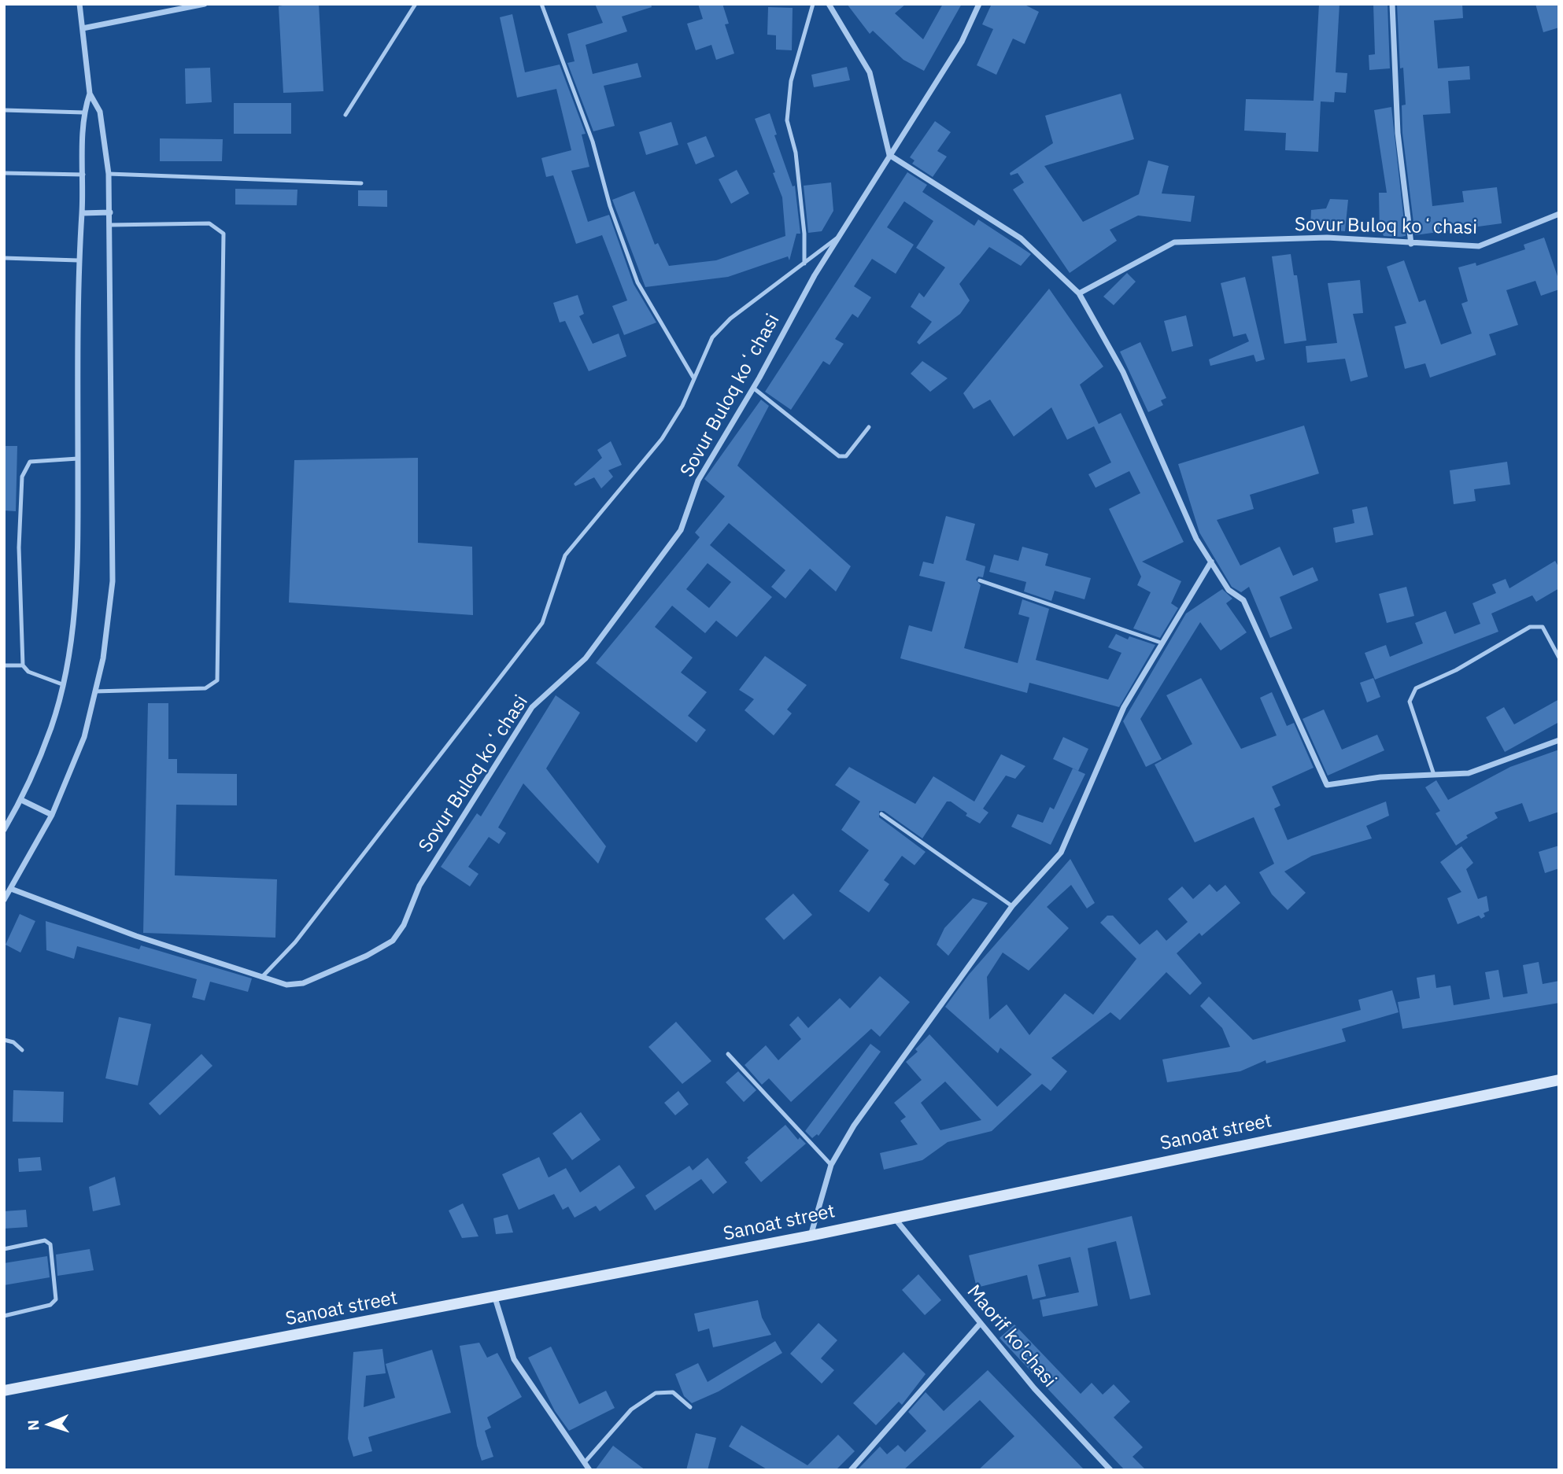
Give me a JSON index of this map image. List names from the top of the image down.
{
  "streets": {
    "main road": ["Sanoat street"],
    "street": ["Sovur Buloq koʻchasi", "Maorif ko'chasi"]
  },
  "crossings": [
    ["Sanoat street", "Maorif ko'chasi"]
  ],
  "north": "left"
}
